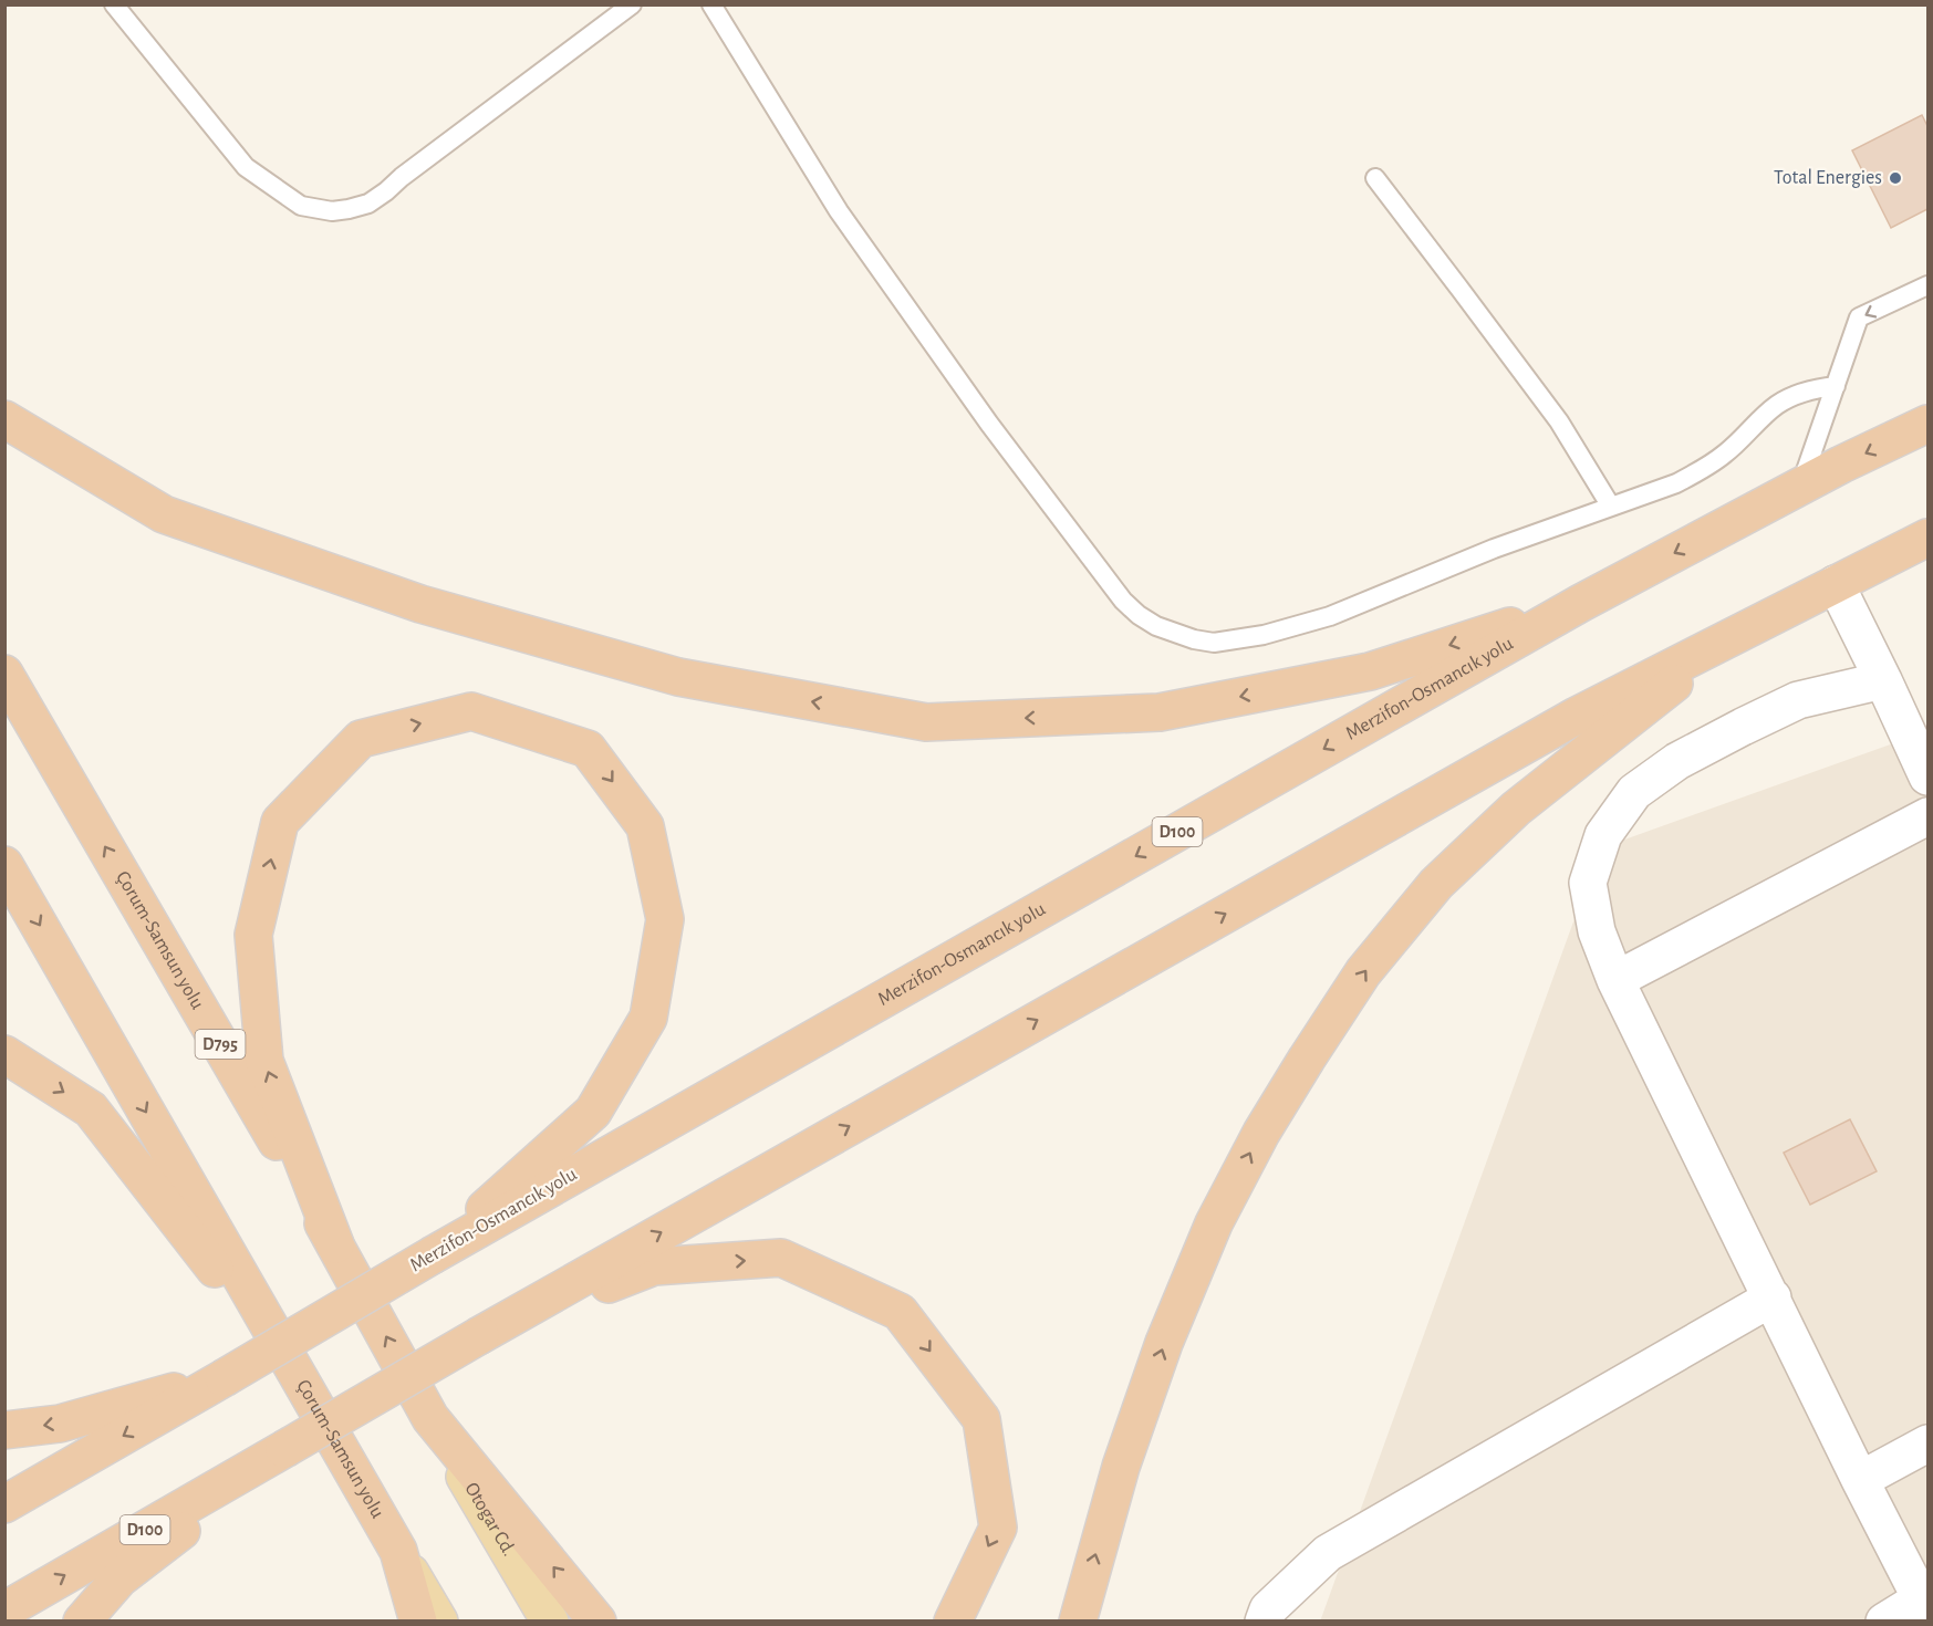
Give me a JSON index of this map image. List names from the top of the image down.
{
  "streets": {
    "highway": [
      "Merzifon-Osmancık yolu",
      "D100",
      "Çorum-Samsun yolu",
      "D795"
    ],
    "main road": ["Otogar Cd."]
  },
  "crossings": [
    ["Çorum-Samsun yolu", "Otogar Cd."]
  ],
  "places": ["Total Energies"]
}
